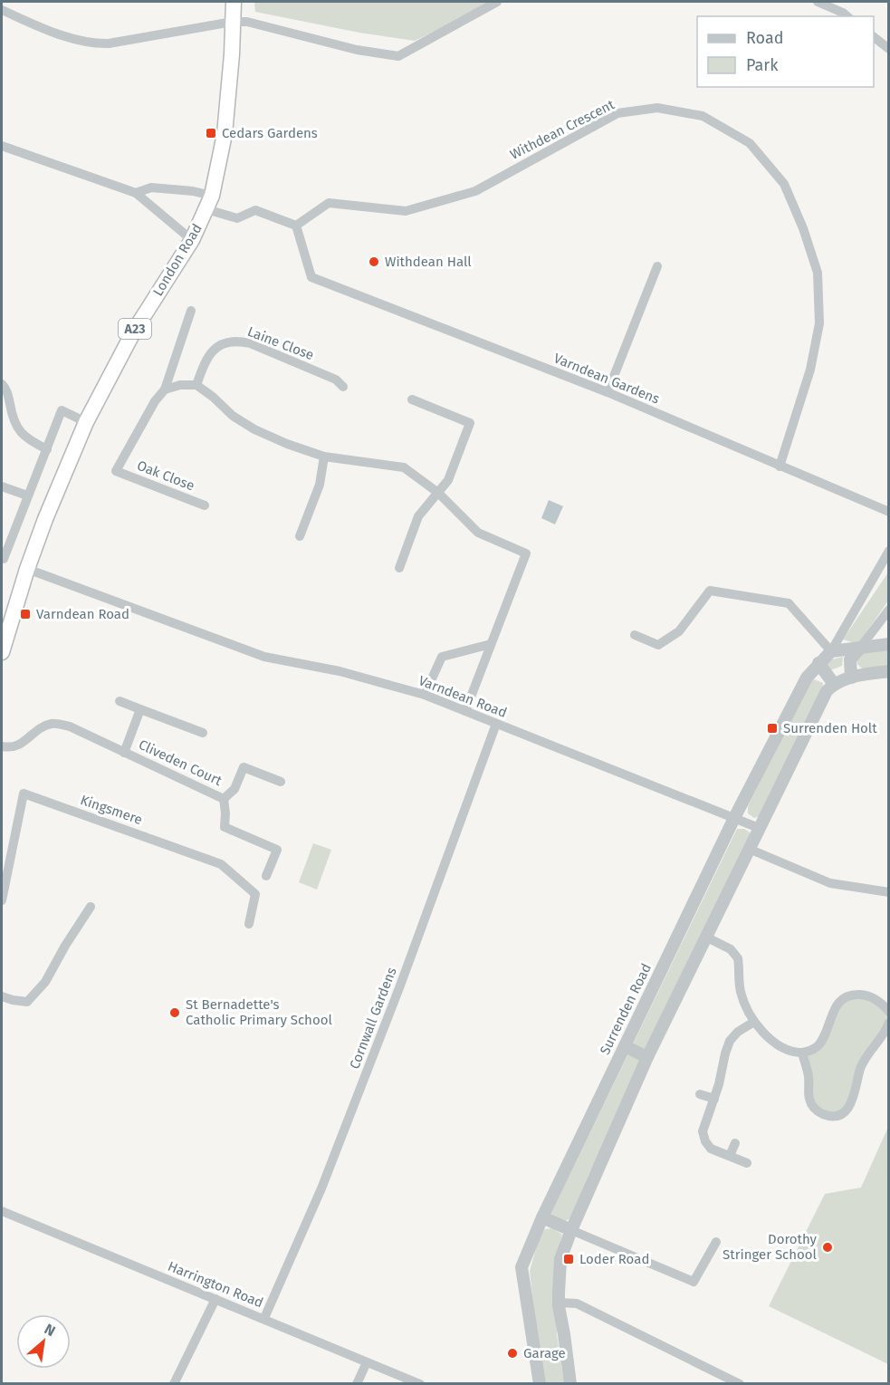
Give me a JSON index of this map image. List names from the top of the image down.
{
  "streets": {
    "highway": ["London Road", "A23"],
    "street": [
      "Withdean Crescent",
      "Laine Close",
      "Varndean Gardens",
      "Oak Close",
      "Varndean Road",
      "Cliveden Court",
      "Kingsmere",
      "Surrenden Road",
      "Cornwall Gardens",
      "Harrington Road"
    ]
  },
  "crossings": [
    ["Withdean Crescent", "Varndean Gardens"],
    ["London Road", "Varndean Road"],
    ["Varndean Road", "Surrenden Road"],
    ["Varndean Road", "Cornwall Gardens"],
    ["Cornwall Gardens", "Harrington Road"]
  ],
  "places": {
    "transit": [
      "Cedars Gardens",
      "Varndean Road",
      "Surrenden Holt",
      "Loder Road"
    ],
    "other": [
      "Withdean Hall",
      "St Bernadette's Catholic Primary School",
      "Dorothy Stringer School",
      "Garage"
    ]
  },
  "legend": ["Road", "Park"],
  "north": "top right"
}
